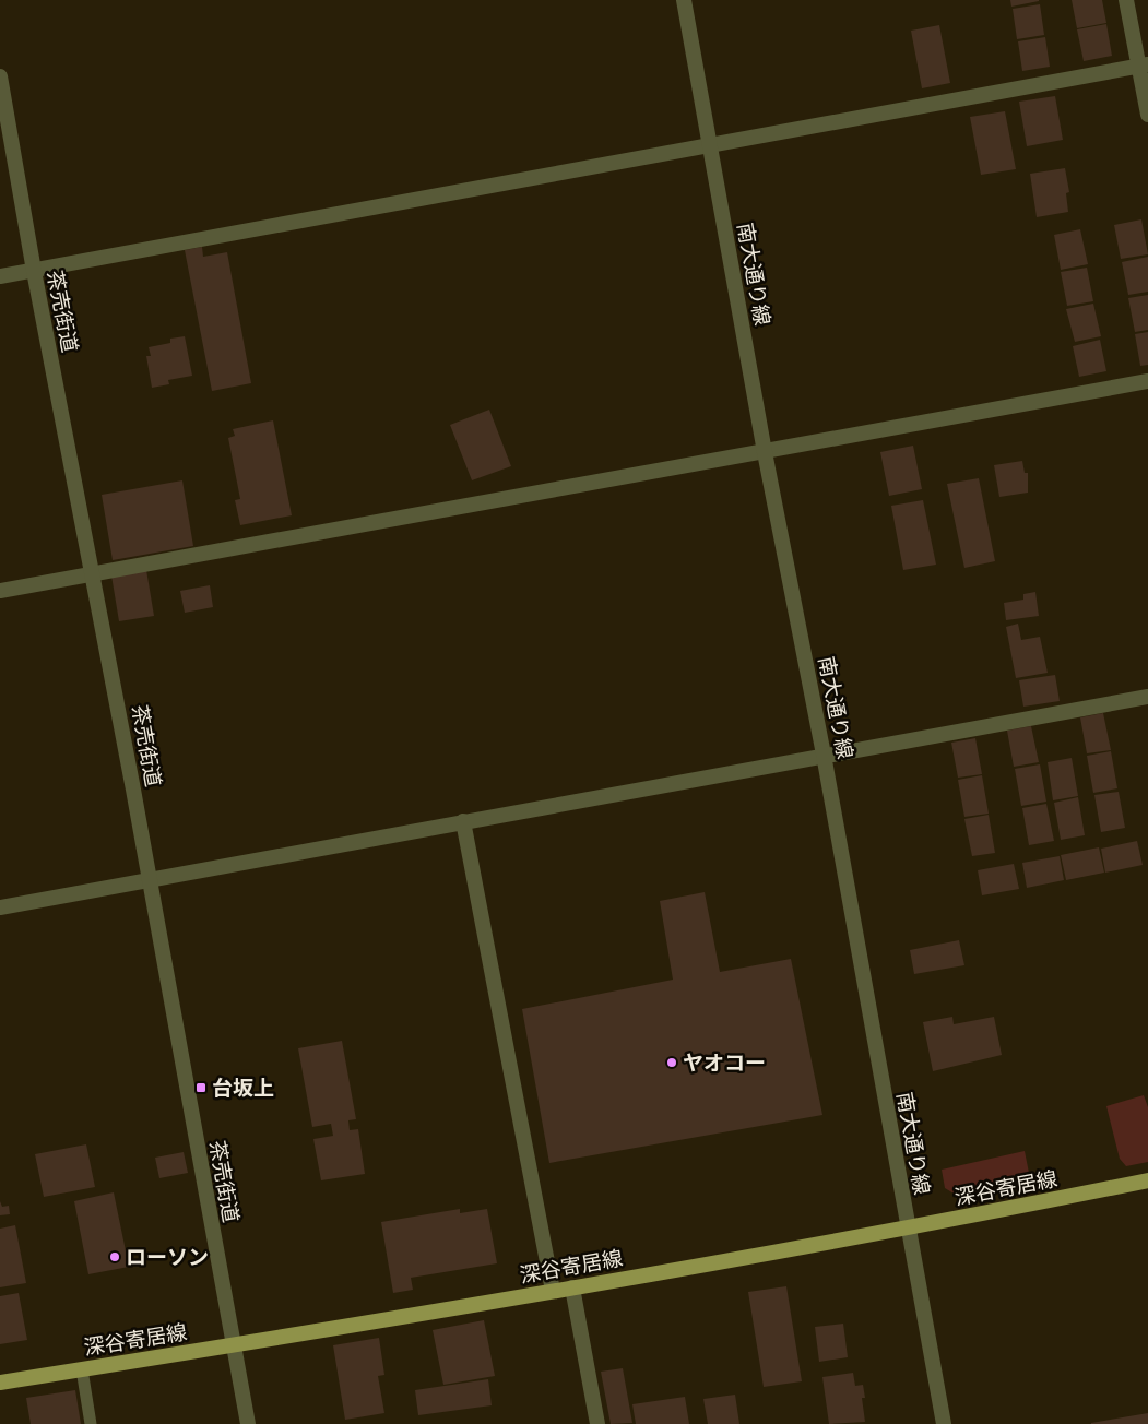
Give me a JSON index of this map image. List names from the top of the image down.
{
  "streets": {
    "main road": ["深谷寄居線"],
    "street": ["南大通り線", "茶売街道"]
  },
  "crossings": [
    ["南大通り線", "深谷寄居線"],
    ["茶売街道", "深谷寄居線"]
  ],
  "places": {
    "other": ["ヤオコー", "ローソン"],
    "transit": ["台坂上"]
  }
}
